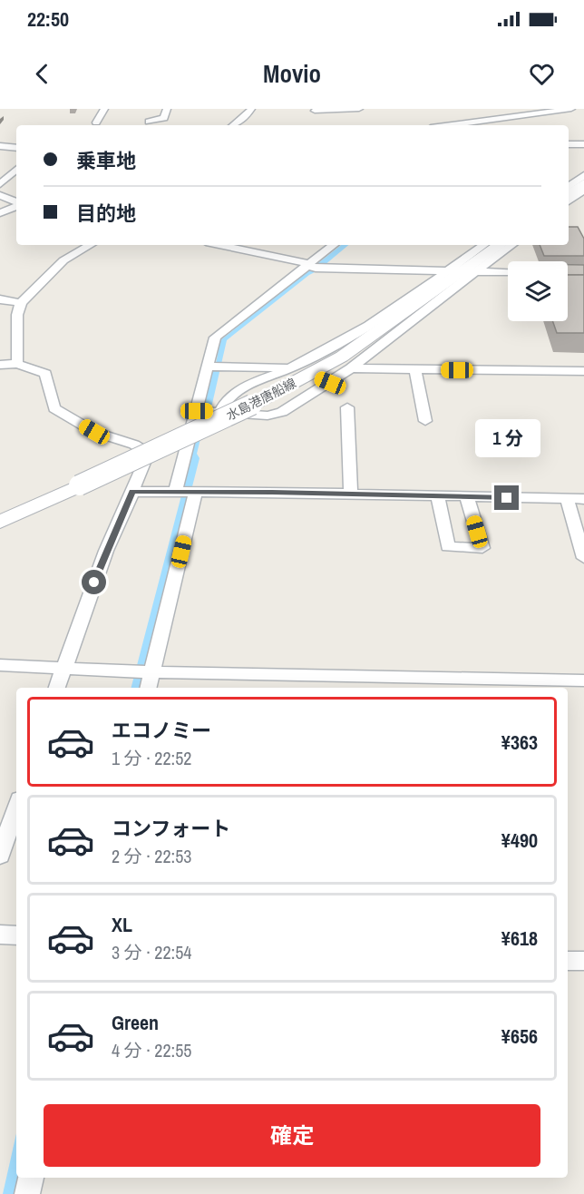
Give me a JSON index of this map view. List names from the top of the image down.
{
  "streets": {
    "main road": ["水島港唐船線"]
  },
  "page": {
    "status": "22:50",
    "header": "Movio",
    "banner": ["乗車地", "目的地"],
    "bubble": "1 分",
    "list": [
      {
        "name": "エコノミー",
        "note": "1 分 · 22:52",
        "value": "¥363"
      },
      {
        "name": "コンフォート",
        "note": "2 分 · 22:53",
        "value": "¥490"
      },
      {
        "name": "XL",
        "note": "3 分 · 22:54",
        "value": "¥618"
      },
      {
        "name": "Green",
        "note": "4 分 · 22:55",
        "value": "¥656"
      }
    ],
    "buttons": "確定"
  }
}
